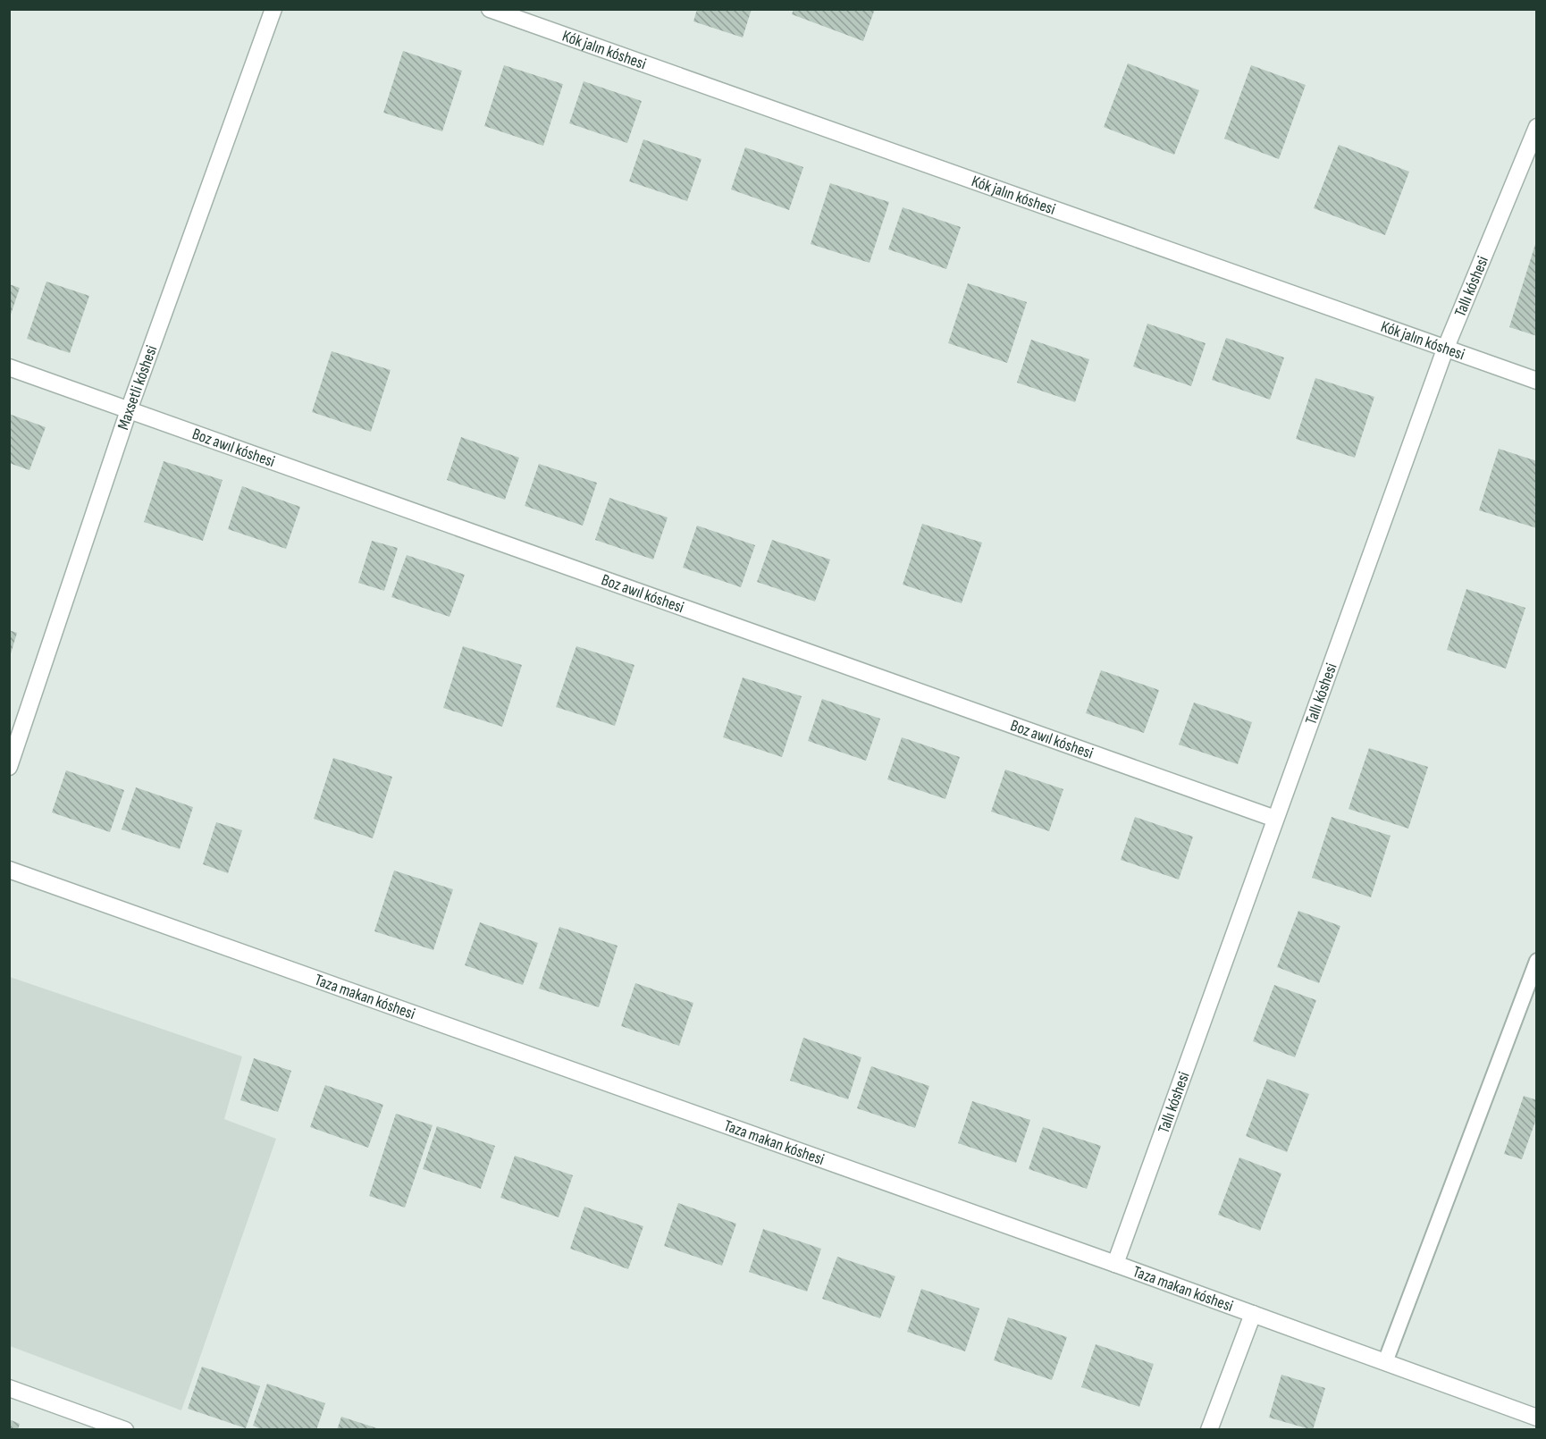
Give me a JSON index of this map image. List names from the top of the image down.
{
  "streets": {
    "street": [
      "Kók jalın kóshesi",
      "Tallı kóshesi",
      "Maxsetli kóshesi",
      "Boz awıl kóshesi",
      "Taza makan kóshesi"
    ]
  },
  "crossings": [
    ["Kók jalın kóshesi", "Tallı kóshesi"],
    ["Tallı kóshesi", "Boz awıl kóshesi"],
    ["Tallı kóshesi", "Taza makan kóshesi"],
    ["Maxsetli kóshesi", "Boz awıl kóshesi"]
  ]
}
